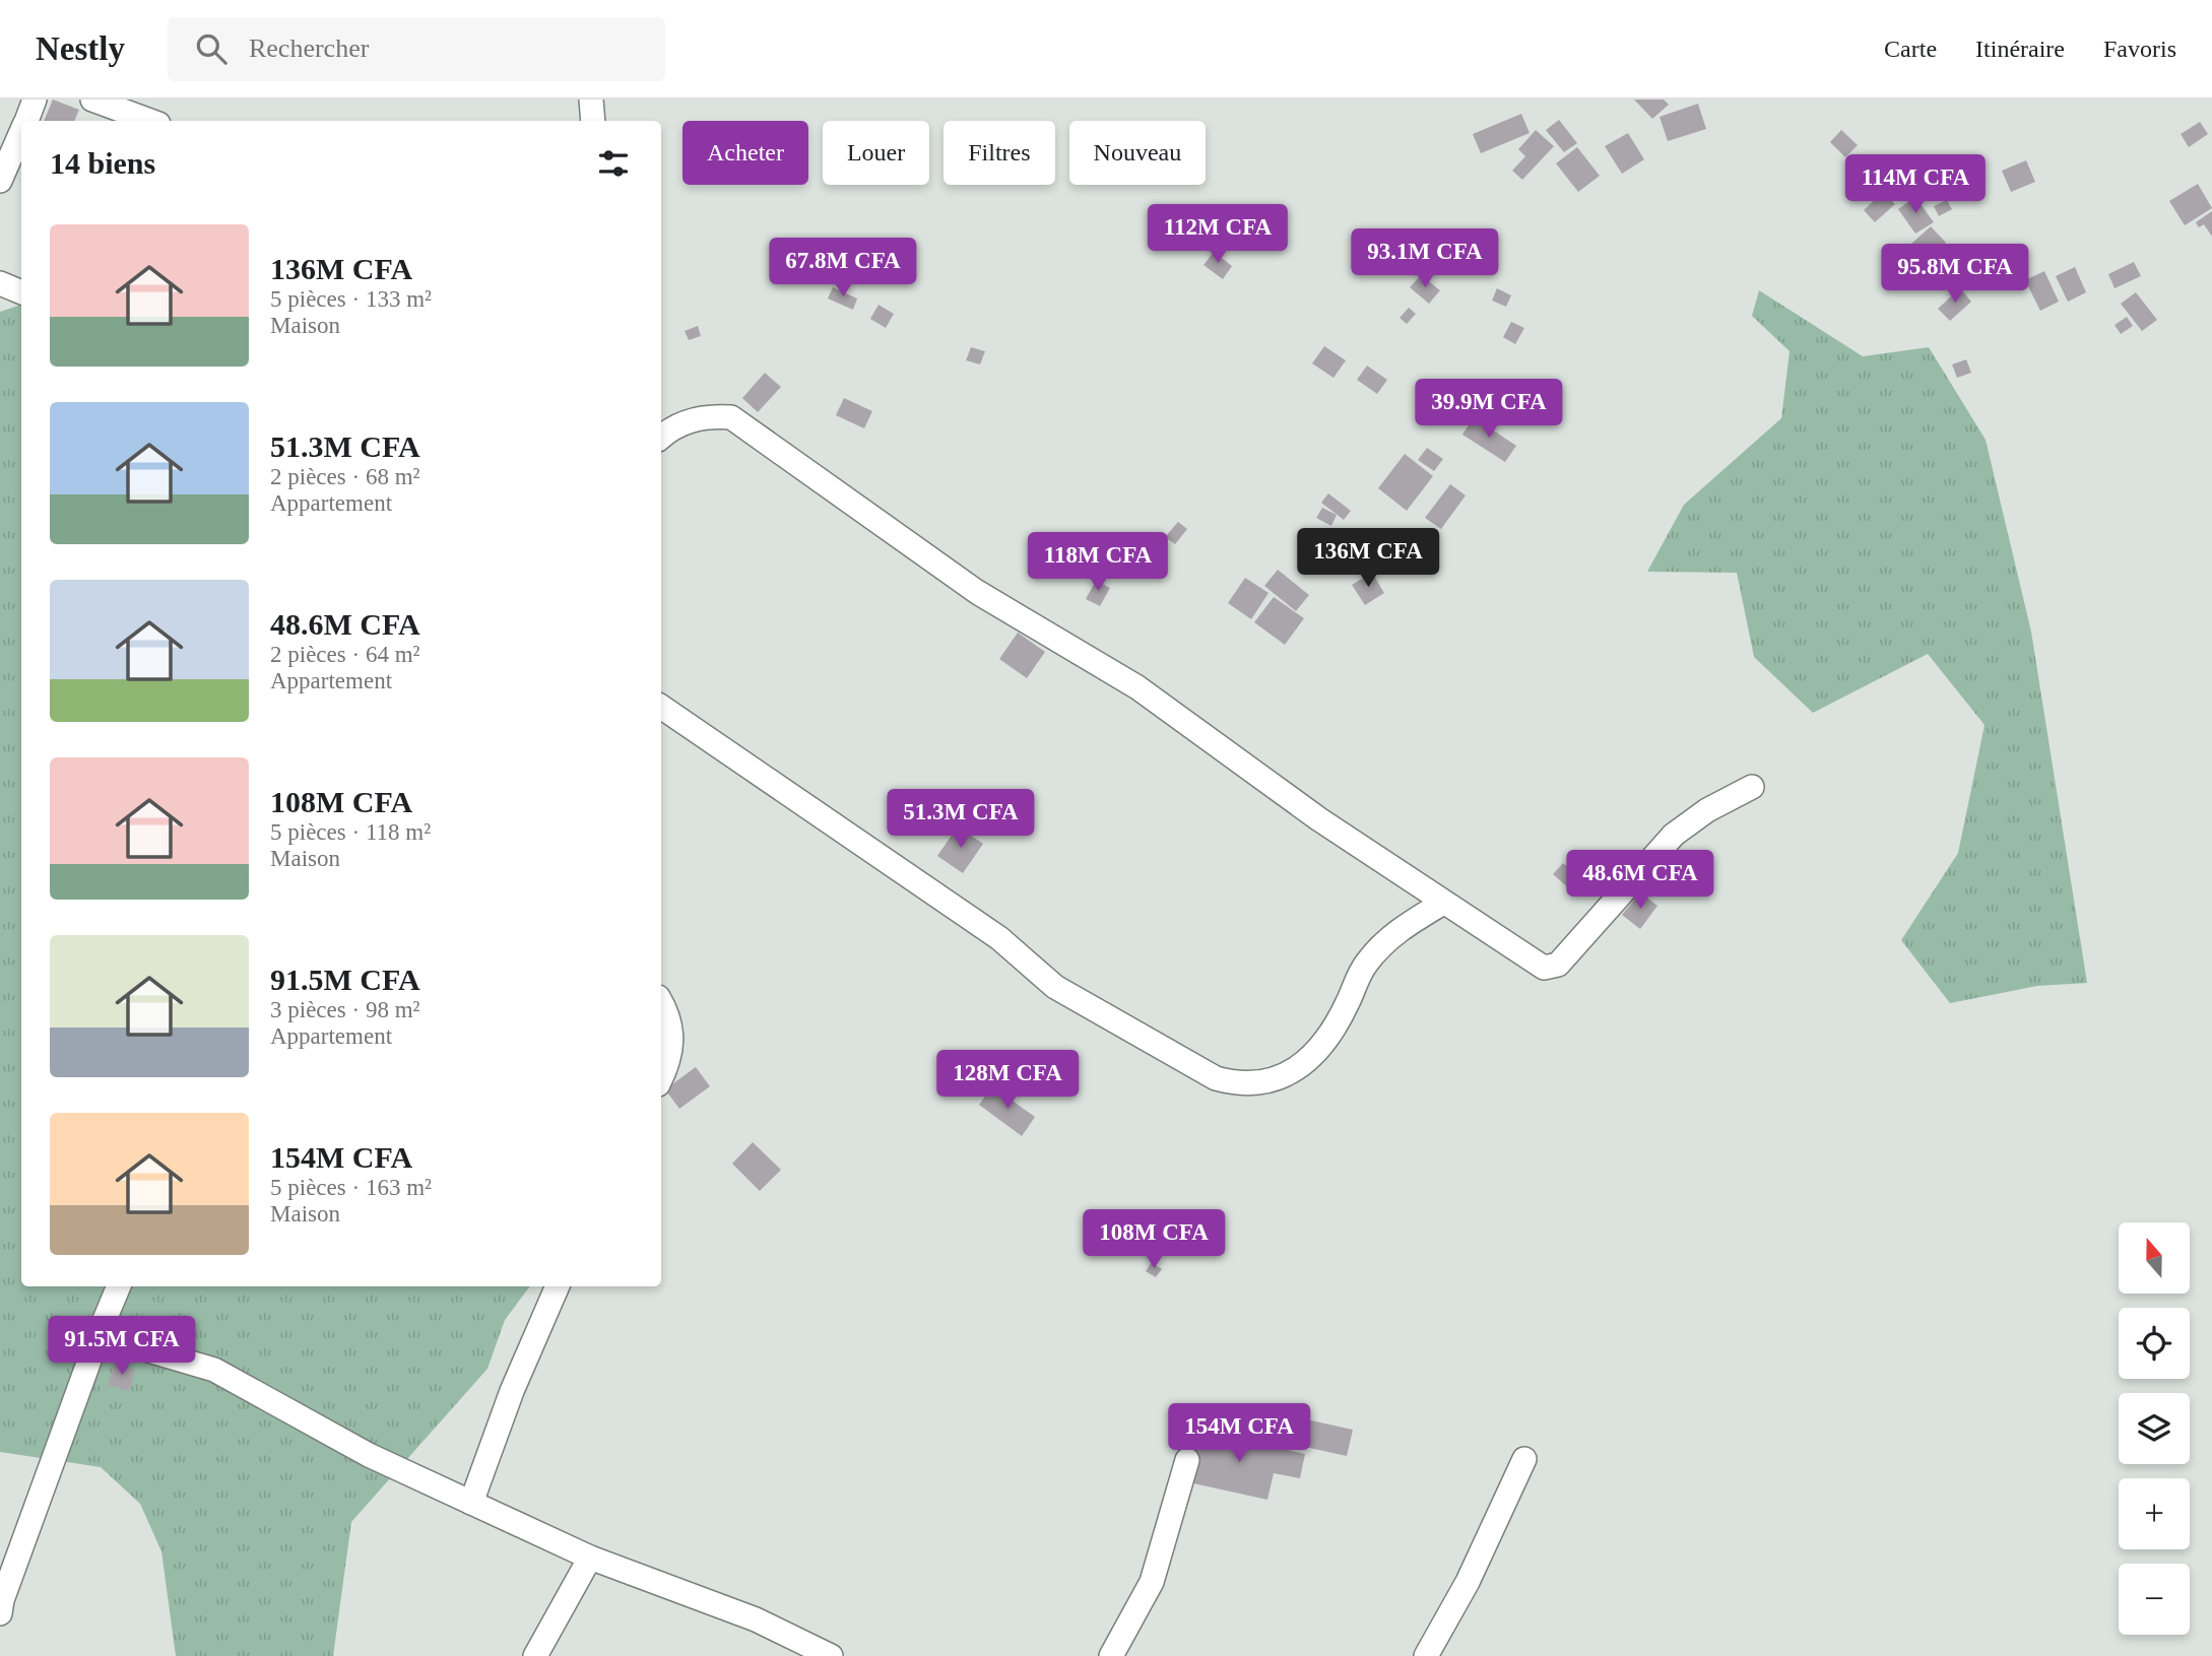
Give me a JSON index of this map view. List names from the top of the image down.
{
  "north": "top",
  "page": {
    "header": "Nestly",
    "search": "Rechercher",
    "nav": ["Carte", "Itinéraire", "Favoris"],
    "chip": [
      "Acheter",
      "Louer",
      "Filtres",
      "Nouveau"
    ],
    "heading": "14 biens",
    "price": [
      "114M CFA",
      "112M CFA",
      "93.1M CFA",
      "67.8M CFA",
      "95.8M CFA",
      "39.9M CFA",
      "136M CFA",
      "118M CFA",
      "51.3M CFA",
      "48.6M CFA",
      "128M CFA",
      "108M CFA",
      "91.5M CFA",
      "154M CFA"
    ],
    "list": [
      {
        "name": "136M CFA",
        "note": "5 pièces · 133 m² · Maison"
      },
      {
        "name": "51.3M CFA",
        "note": "2 pièces · 68 m² · Appartement"
      },
      {
        "name": "48.6M CFA",
        "note": "2 pièces · 64 m² · Appartement"
      },
      {
        "name": "108M CFA",
        "note": "5 pièces · 118 m² · Maison"
      },
      {
        "name": "91.5M CFA",
        "note": "3 pièces · 98 m² · Appartement"
      },
      {
        "name": "154M CFA",
        "note": "5 pièces · 163 m² · Maison"
      }
    ],
    "map_buttons": ["+", "−"]
  }
}
